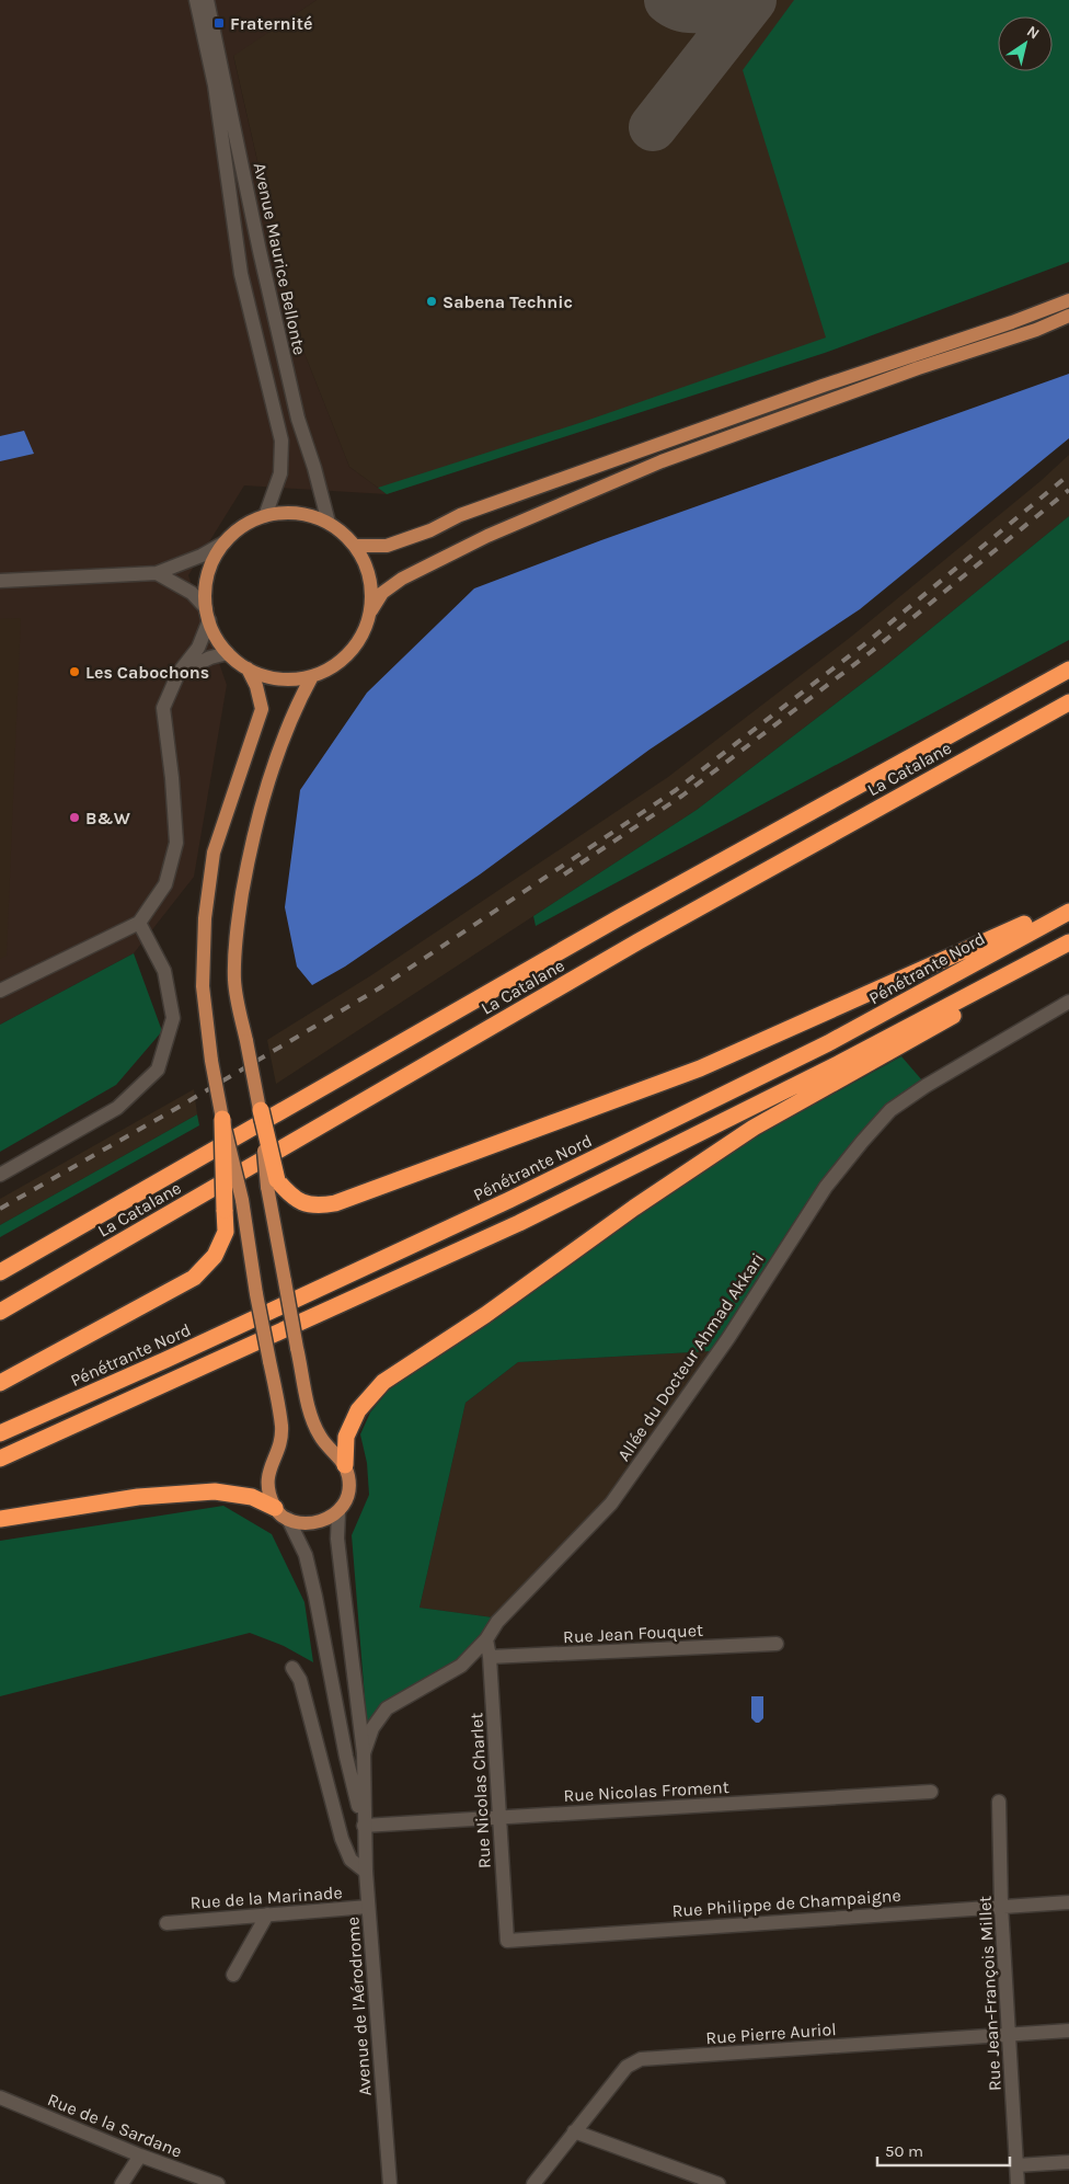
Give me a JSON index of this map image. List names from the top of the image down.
{
  "streets": {
    "highway": ["La Catalane", "Pénétrante Nord"],
    "street": [
      "Avenue Maurice Bellonte",
      "Allée du Docteur Ahmad Akkari",
      "Rue Jean Fouquet",
      "Rue Nicolas Charlet",
      "Rue Nicolas Froment",
      "Rue de la Marinade",
      "Rue Philippe de Champaigne",
      "Rue Jean-François Millet",
      "Avenue de l'Aérodrome",
      "Rue Pierre Auriol",
      "Rue de la Sardane"
    ]
  },
  "crossings": [
    ["Allée du Docteur Ahmad Akkari", "Rue Nicolas Charlet"],
    ["Allée du Docteur Ahmad Akkari", "Avenue de l'Aérodrome"],
    ["Rue Jean Fouquet", "Rue Nicolas Charlet"],
    ["Rue Nicolas Charlet", "Rue Nicolas Froment"],
    ["Rue Nicolas Charlet", "Rue Philippe de Champaigne"],
    ["Rue Nicolas Froment", "Avenue de l'Aérodrome"],
    ["Rue de la Marinade", "Avenue de l'Aérodrome"],
    ["Rue Philippe de Champaigne", "Rue Jean-François Millet"],
    ["Rue Jean-François Millet", "Rue Pierre Auriol"]
  ],
  "places": {
    "transit": ["Fraternité"],
    "other": ["Sabena Technic", "Les Cabochons", "B&W"]
  },
  "scale_bar": "50 m",
  "north": "top right"
}
